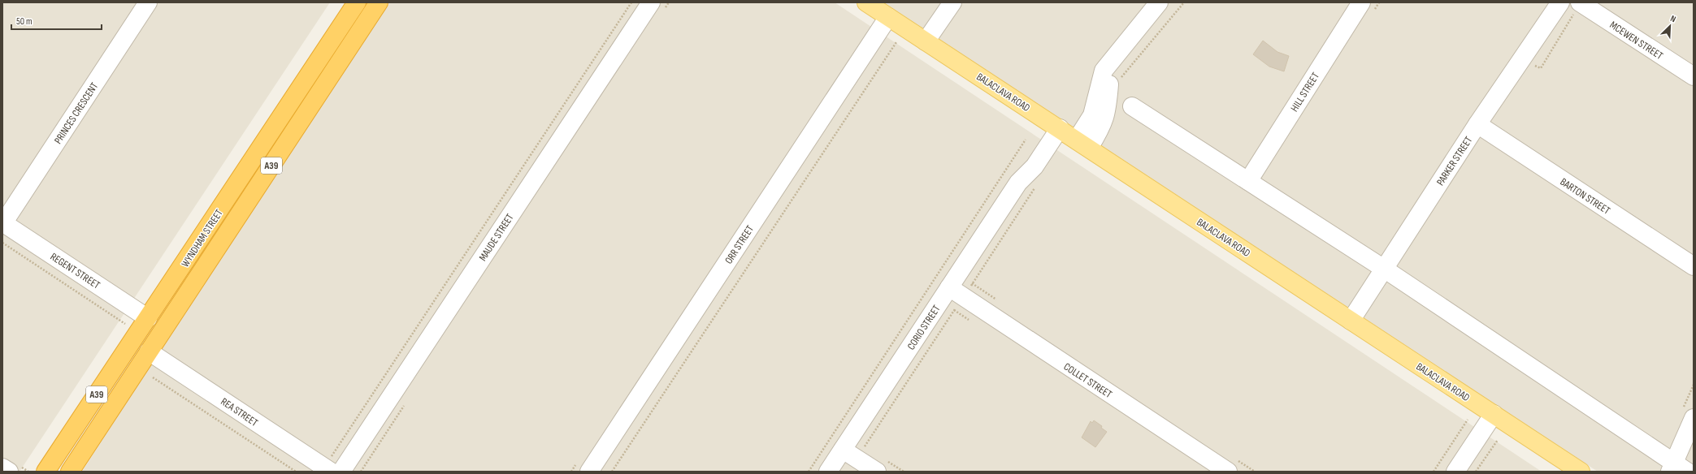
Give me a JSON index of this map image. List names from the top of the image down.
{
  "streets": {
    "highway": ["A39", "WYNDHAM STREET"],
    "main road": ["BALACLAVA ROAD"],
    "street": [
      "MCEWEN STREET",
      "HILL STREET",
      "PRINCES CRESCENT",
      "PARKER STREET",
      "BARTON STREET",
      "MAUDE STREET",
      "ORR STREET",
      "REGENT STREET",
      "CORIO STREET",
      "COLLET STREET",
      "REA STREET"
    ]
  },
  "crossings": [
    ["BALACLAVA ROAD", "PARKER STREET"],
    ["BALACLAVA ROAD", "ORR STREET"],
    ["BALACLAVA ROAD", "CORIO STREET"],
    ["PRINCES CRESCENT", "REGENT STREET"],
    ["PARKER STREET", "BARTON STREET"],
    ["WYNDHAM STREET", "REGENT STREET"],
    ["WYNDHAM STREET", "REA STREET"],
    ["CORIO STREET", "COLLET STREET"]
  ],
  "scale_bar": "50 m",
  "north": "top right"
}
